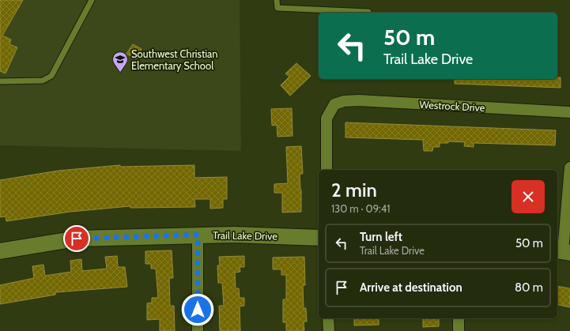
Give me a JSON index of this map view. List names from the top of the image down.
{
  "streets": {
    "street": ["Westrock Drive", "Trail Lake Drive"]
  },
  "places": {
    "school or university": ["Southwest Christian Elementary School"]
  },
  "page": {
    "turn": ["50 m", "Trail Lake Drive"],
    "heading": ["2 min", "130 m · 09:41"],
    "list": [
      {
        "name": "Turn left",
        "note": "Trail Lake Drive",
        "value": "50 m"
      },
      {
        "name": "Arrive at destination",
        "value": "80 m"
      }
    ]
  }
}
